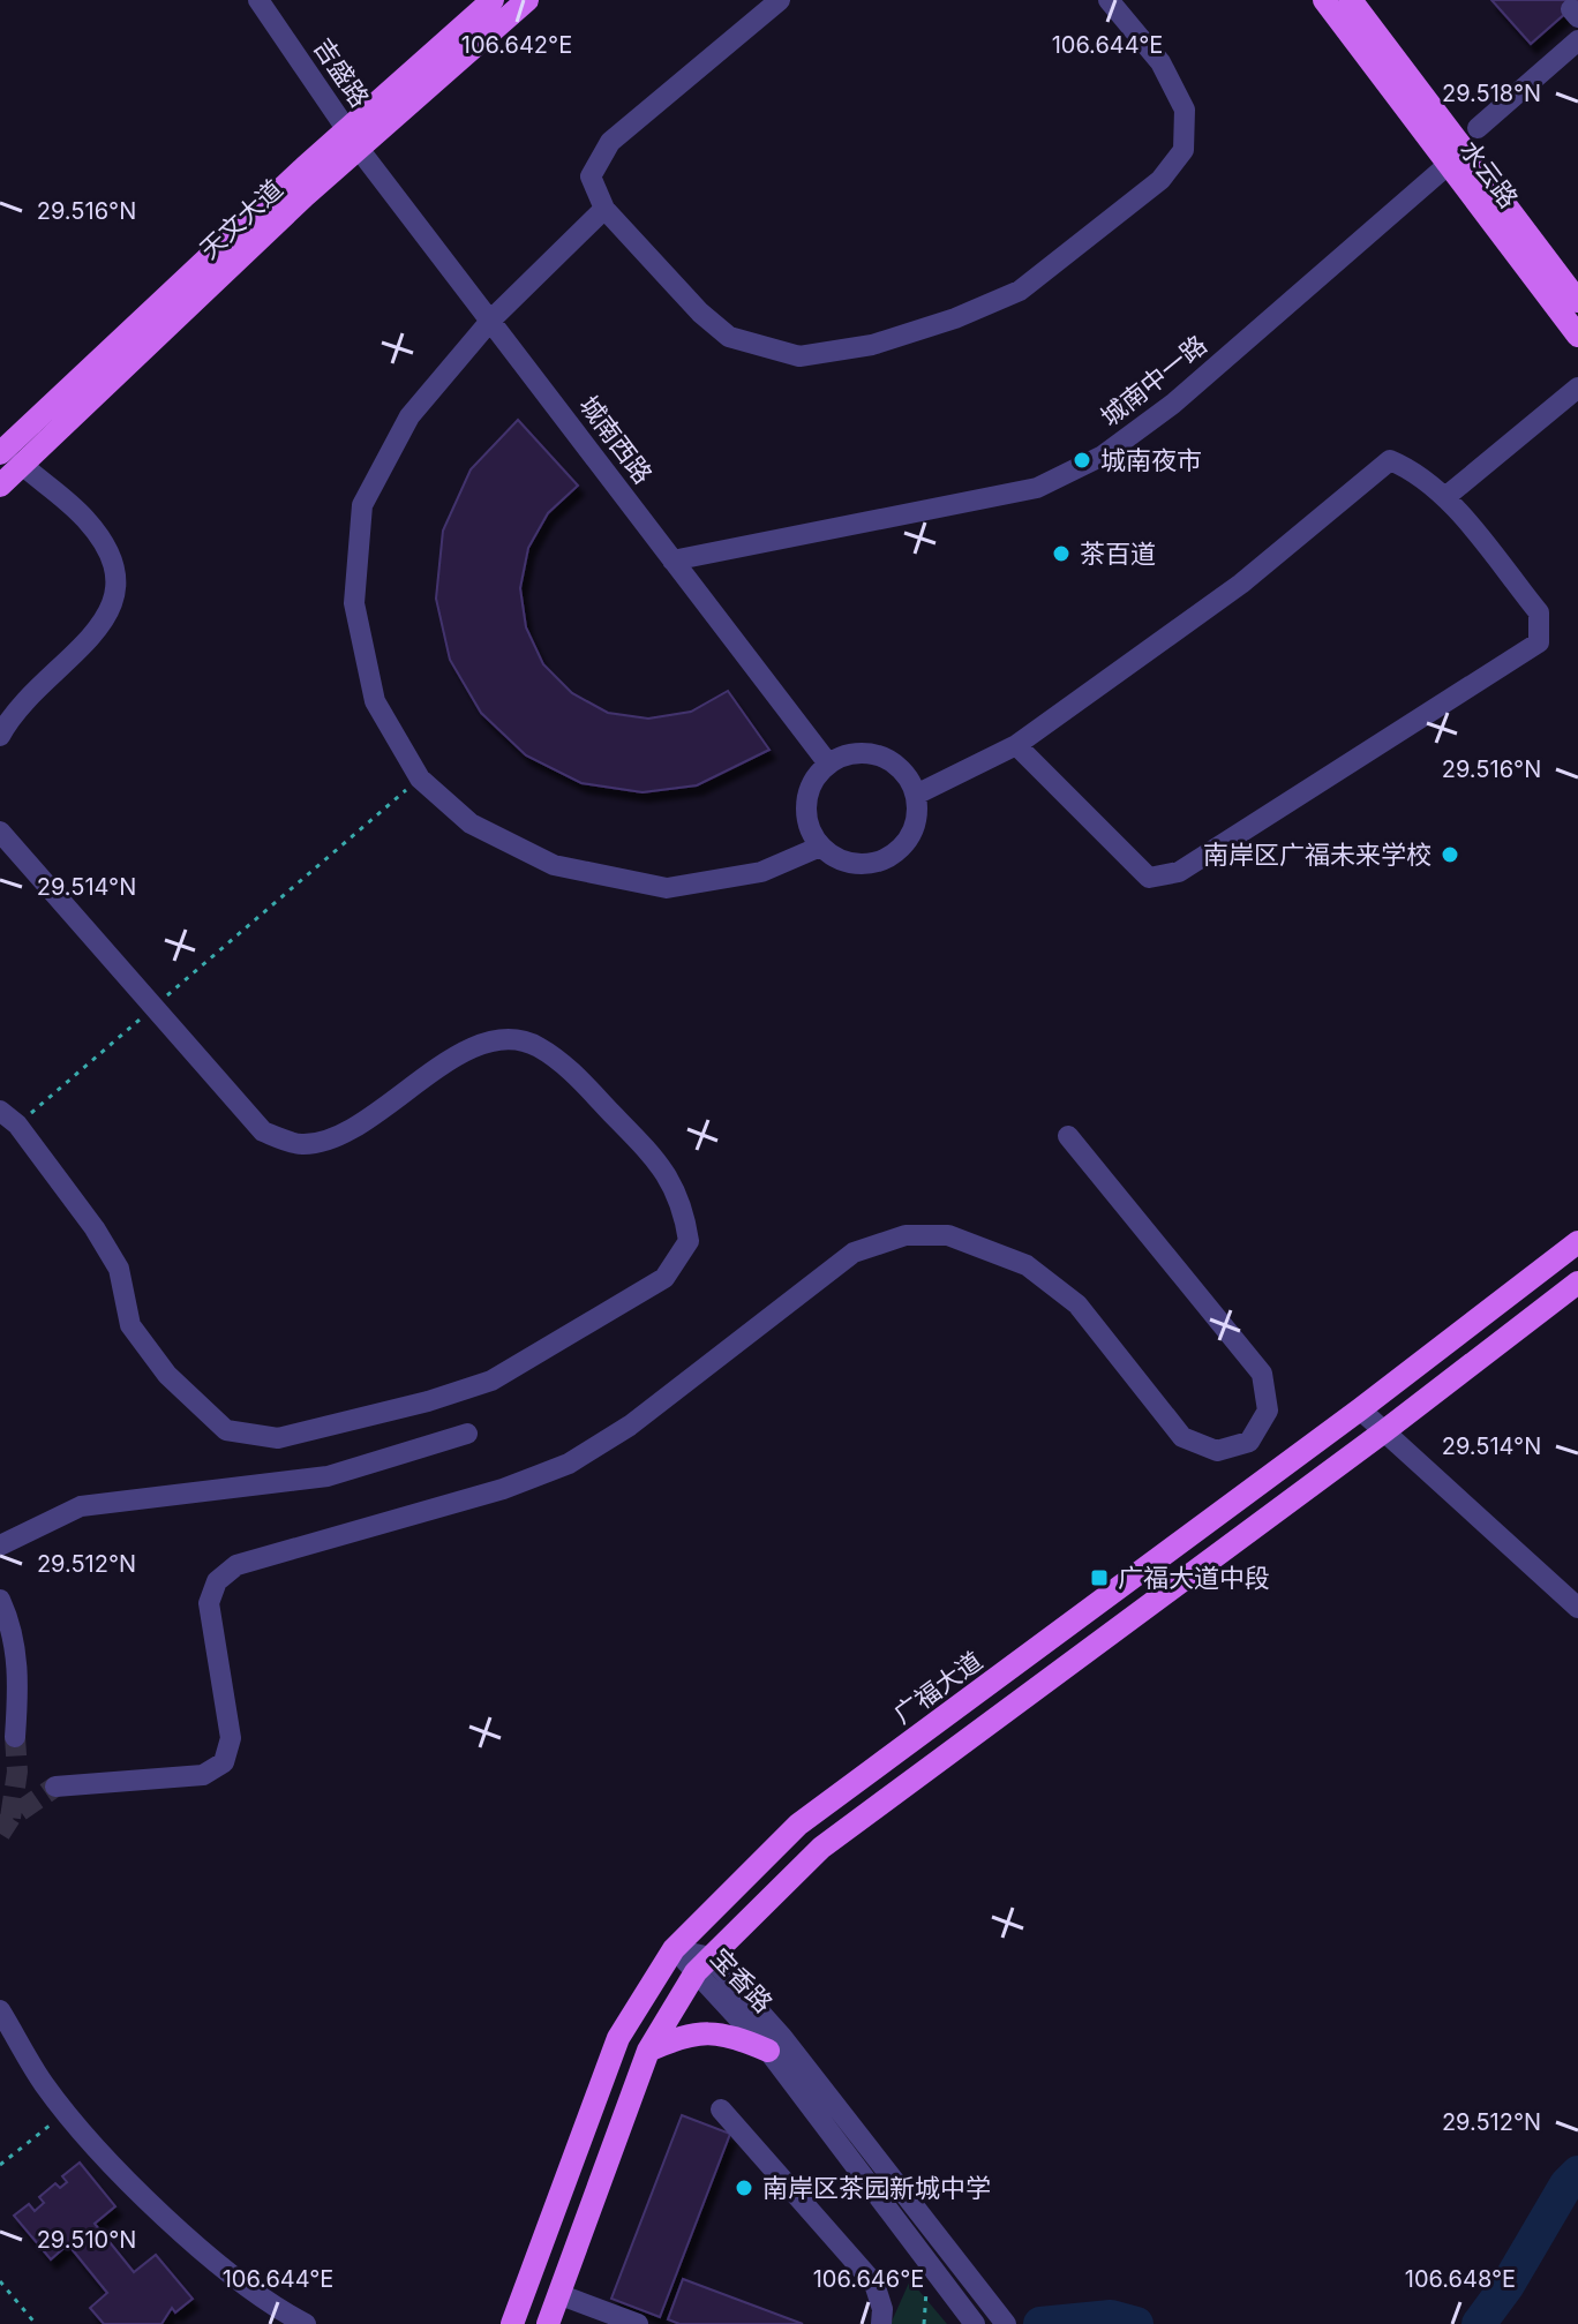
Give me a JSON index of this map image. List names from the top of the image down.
{
  "streets": {
    "main road": ["水云路", "天文大道", "广福大道"],
    "street": [
      "吉盛路",
      "城南中一路",
      "城南西路",
      "宝香路"
    ]
  },
  "crossings": [
    ["吉盛路", "天文大道"],
    ["吉盛路", "城南西路"],
    ["水云路", "城南中一路"],
    ["天文大道", "城南西路"],
    ["城南中一路", "城南西路"],
    ["广福大道", "宝香路"]
  ],
  "places": {
    "other": [
      "城南夜市",
      "茶百道",
      "南岸区广福未来学校",
      "南岸区茶园新城中学"
    ],
    "transit": ["广福大道中段"]
  },
  "coordinates": [
    "106.642°E",
    "106.644°E",
    "29.518°N",
    "29.516°N",
    "29.514°N",
    "29.512°N",
    "29.510°N",
    "106.646°E",
    "106.648°E"
  ]
}
